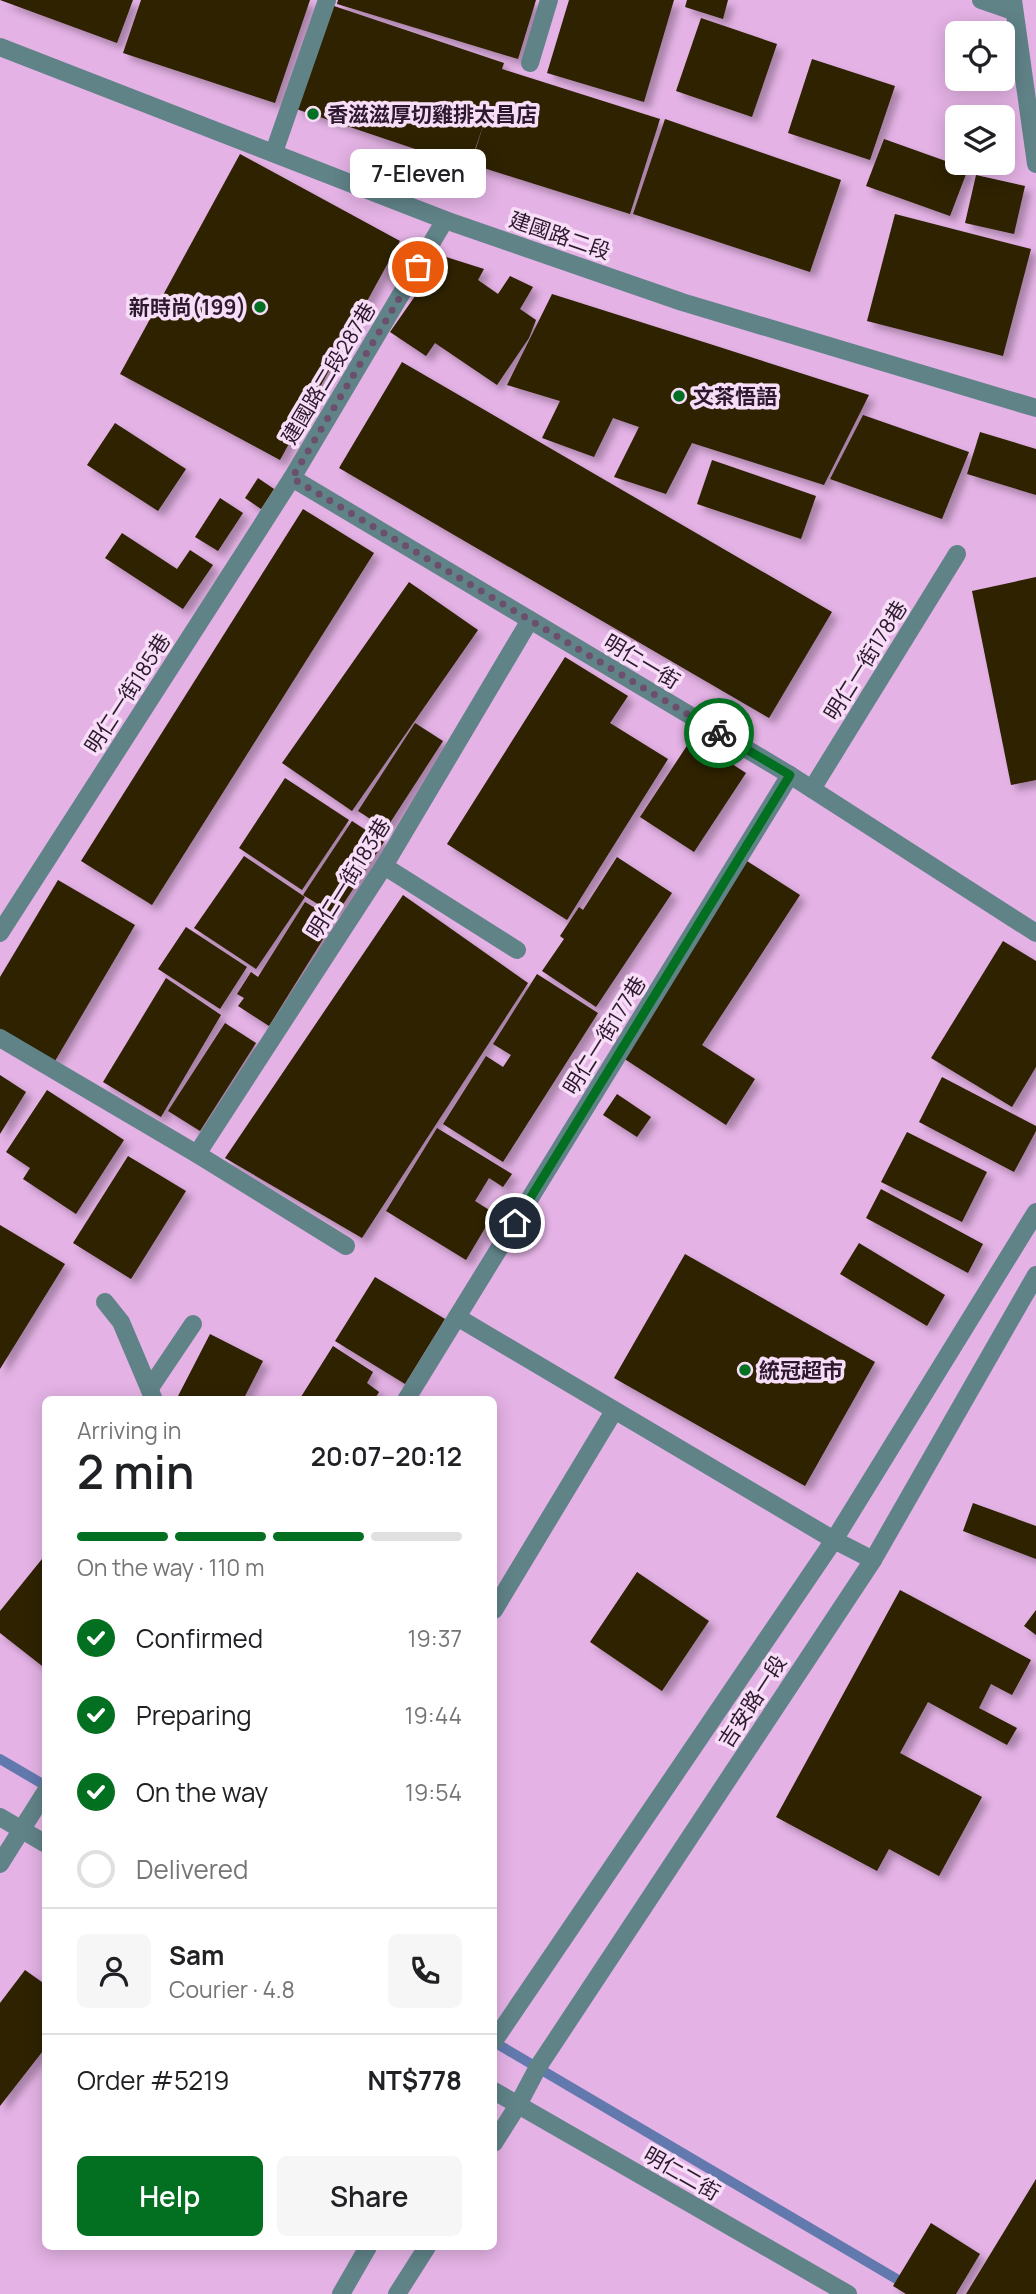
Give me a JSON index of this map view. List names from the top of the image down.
{
  "streets": {
    "street": [
      "建國路二段",
      "建國路二段287巷",
      "明仁一街178巷",
      "明仁一街",
      "明仁一街185巷",
      "明仁一街183巷",
      "明仁一街177巷",
      "吉安路一段",
      "明仁二街"
    ]
  },
  "crossings": [
    ["建國路二段", "建國路二段287巷"],
    ["建國路二段287巷", "明仁一街"],
    ["建國路二段287巷", "明仁一街185巷"],
    ["明仁一街178巷", "明仁一街"],
    ["明仁一街", "明仁一街185巷"],
    ["明仁一街", "明仁一街183巷"],
    ["明仁一街", "明仁一街177巷"],
    ["吉安路一段", "明仁二街"]
  ],
  "places": [
    "香滋滋厚切雞排太昌店",
    "7-Eleven",
    "新時尚(199)",
    "文茶悟語",
    "統冠超市"
  ],
  "page": {
    "bubble": "7-Eleven",
    "heading": ["2 min", "Arriving in", "20:07–20:12"],
    "panel": [
      "Sam",
      "Courier · 4.8",
      "Order #5219",
      "NT$778"
    ],
    "bar": "On the way · 110 m",
    "list": [
      ["Confirmed", "19:37"],
      ["Preparing", "19:44"],
      ["On the way", "19:54"],
      "Delivered"
    ],
    "buttons": ["Help", "Share"]
  }
}
